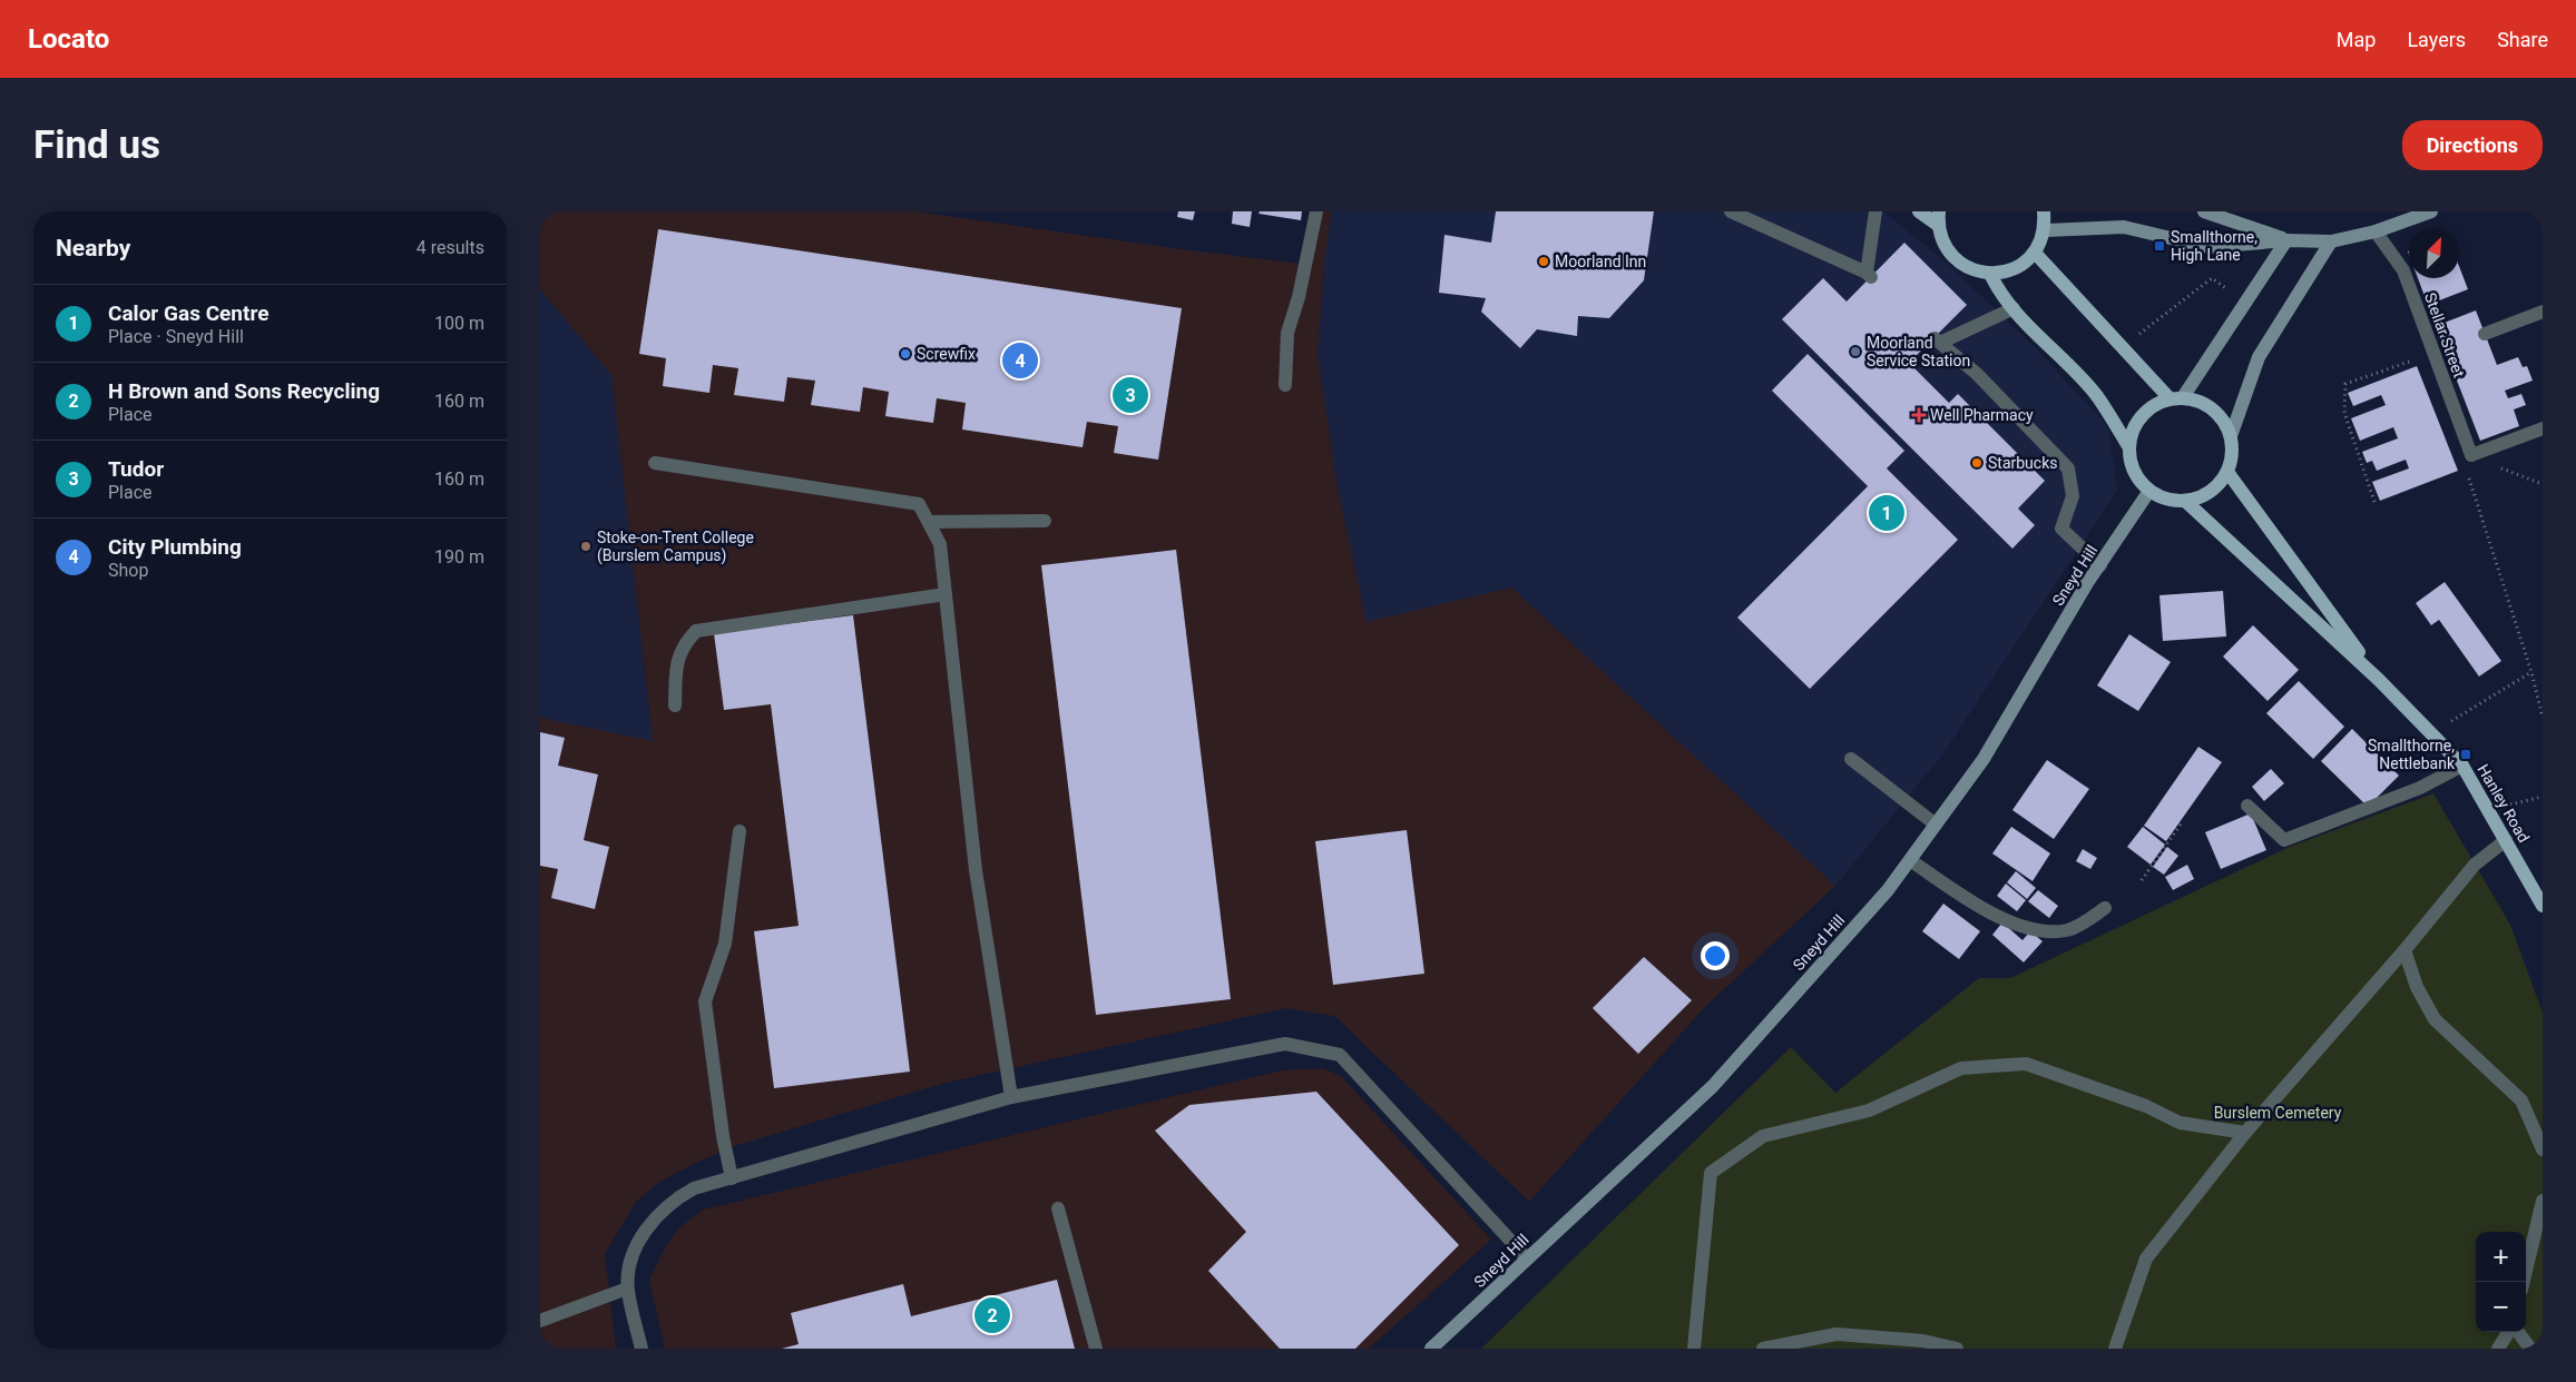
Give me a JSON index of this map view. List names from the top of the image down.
{
  "streets": {
    "main road": ["Hanley Road"],
    "street": ["Stellar Street", "Sneyd Hill"]
  },
  "crossings": [
    ["Sneyd Hill", "Hanley Road"]
  ],
  "parks": ["Burslem Cemetery"],
  "places": {
    "transit": ["Smallthorne, High Lane", "Smallthorne, Nettlebank"],
    "other": [
      "Moorland Inn",
      "Moorland Service Station",
      "Screwfix",
      "Starbucks",
      "Stoke-on-Trent College (Burslem Campus)"
    ],
    "health": ["Well Pharmacy"]
  },
  "north": "top right",
  "page": {
    "header": "Locato",
    "nav": ["Map", "Layers", "Share"],
    "buttons": "Directions",
    "title": "Find us",
    "heading": ["Nearby", "4 results"],
    "list": [
      {
        "mark": "1",
        "name": "Calor Gas Centre",
        "note": "Place · Sneyd Hill",
        "value": "100 m"
      },
      {
        "mark": "2",
        "name": "H Brown and Sons Recycling",
        "note": "Place",
        "value": "160 m"
      },
      {
        "mark": "3",
        "name": "Tudor",
        "note": "Place",
        "value": "160 m"
      },
      {
        "mark": "4",
        "name": "City Plumbing",
        "note": "Shop",
        "value": "190 m"
      }
    ],
    "pins": [
      "4",
      "3",
      "1",
      "2"
    ],
    "map_buttons": ["+", "−"]
  }
}
